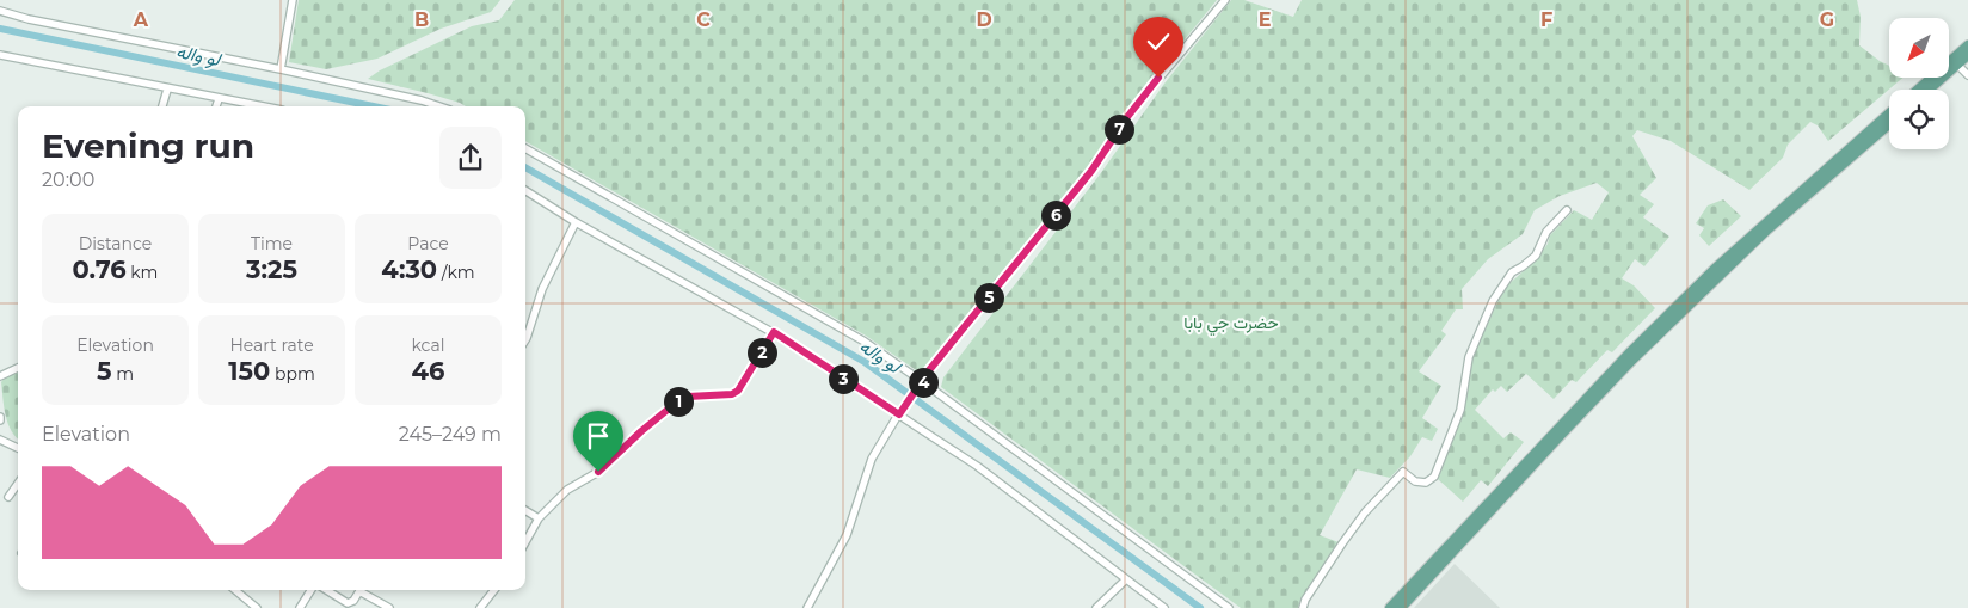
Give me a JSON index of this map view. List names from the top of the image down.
{
  "water": ["لو واله"],
  "parks": ["حضرت جي بابا"],
  "north": "bottom left",
  "page": {
    "heading": ["Evening run", "20:00"],
    "pins": [
      "7",
      "6",
      "5",
      "2",
      "3",
      "4",
      "1"
    ],
    "stats": [
      ["Distance", "0.76 km"],
      ["Time", "3:25"],
      ["Pace", "4:30 /km"],
      ["Elevation", "5 m"],
      ["Heart rate", "150 bpm"],
      ["kcal", "46"]
    ],
    "chart": ["Elevation", "245–249 m"]
  },
  "grid": {
    "columns": [
      "A",
      "B",
      "C",
      "D",
      "E",
      "F",
      "G"
    ]
  }
}
